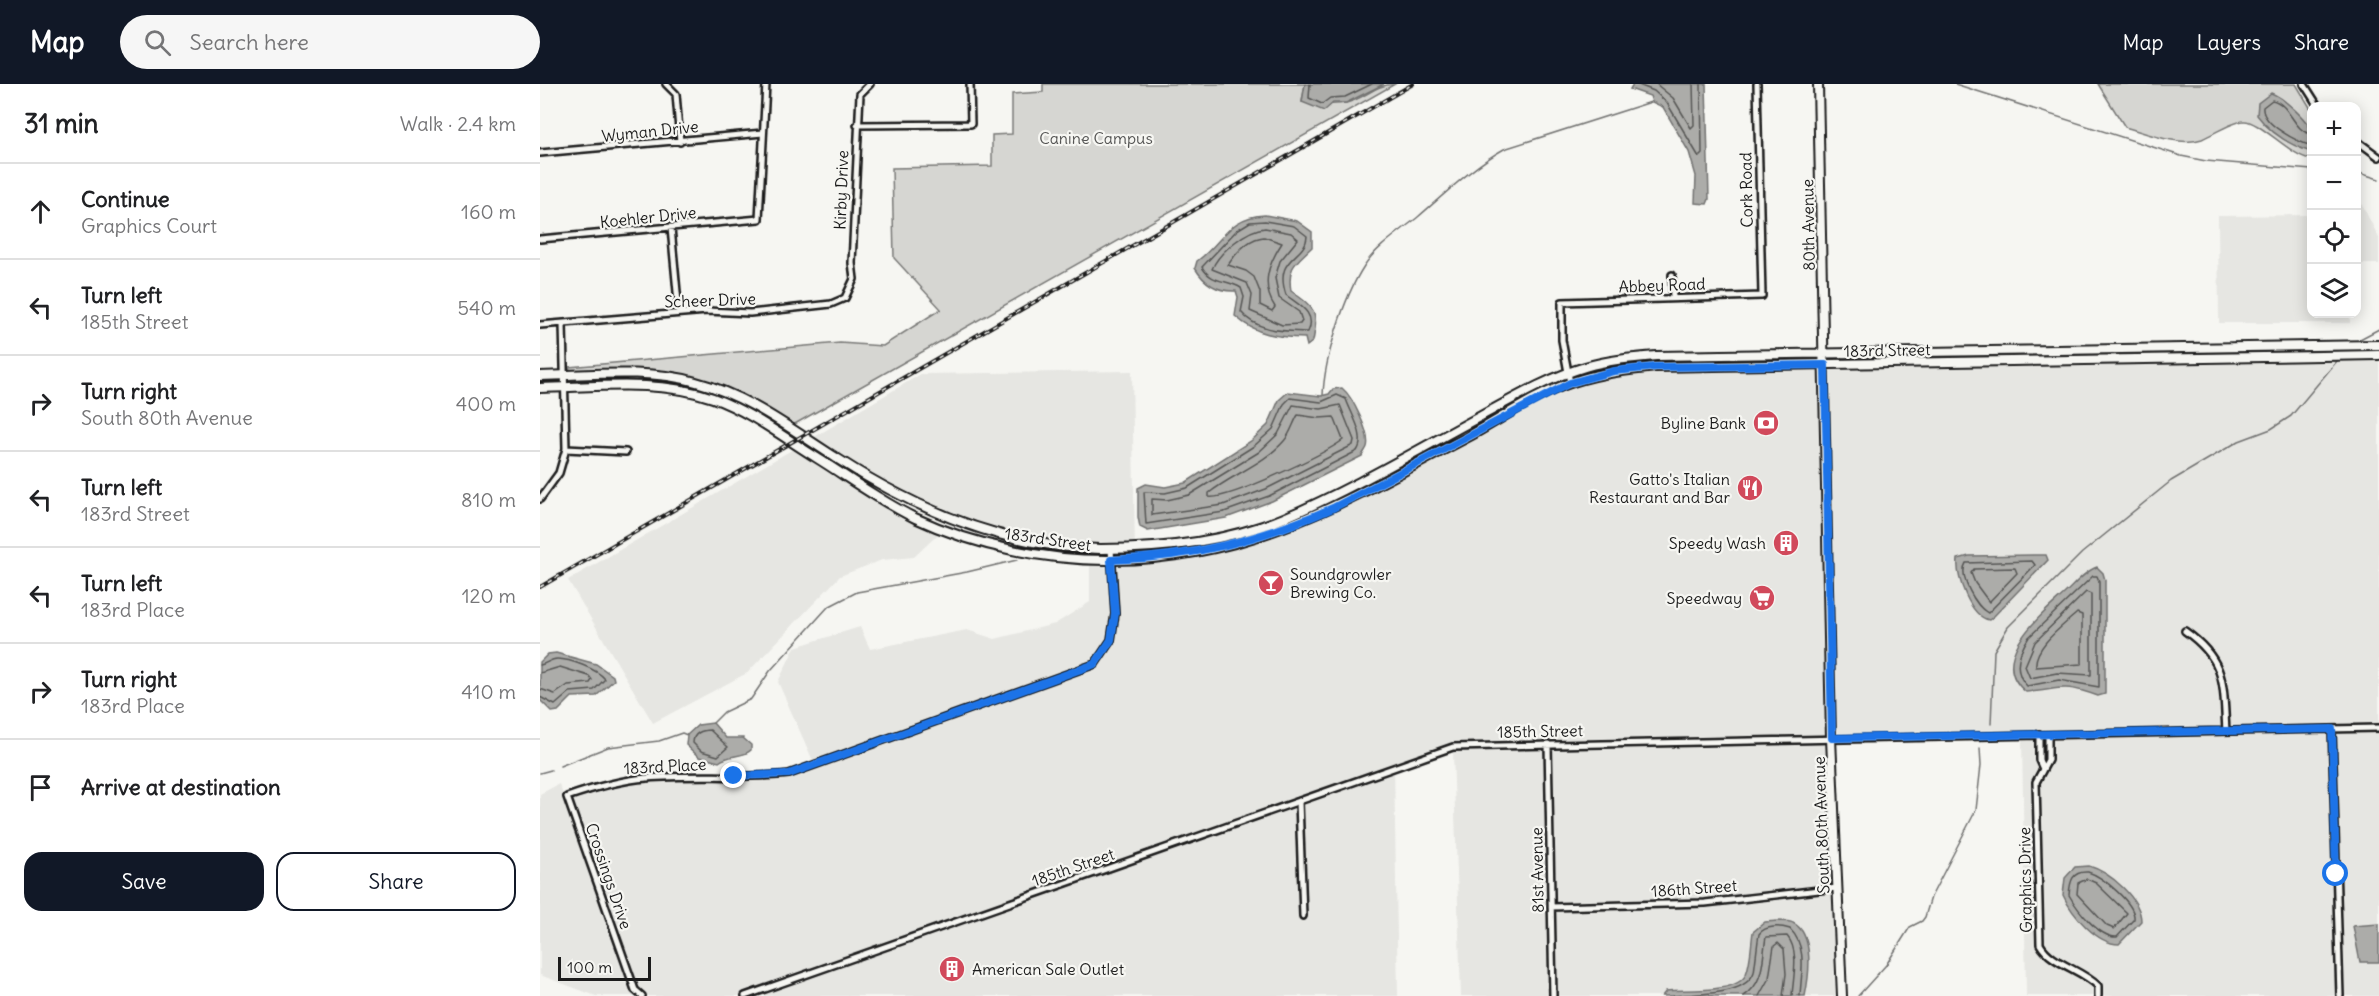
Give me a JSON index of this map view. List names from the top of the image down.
{
  "streets": {
    "street": [
      "Wyman Drive",
      "Kirby Drive",
      "Cork Road",
      "Koehler Drive",
      "80th Avenue",
      "Abbey Road",
      "Scheer Drive",
      "183rd Street",
      "185th Street",
      "183rd Place",
      "South 80th Avenue",
      "81st Avenue",
      "Crossings Drive",
      "Graphics Drive",
      "186th Street"
    ]
  },
  "crossings": [
    ["Wyman Drive", "Koehler Drive"],
    ["Kirby Drive", "Scheer Drive"],
    ["Cork Road", "Abbey Road"],
    ["80th Avenue", "183rd Street"],
    ["80th Avenue", "South 80th Avenue"],
    ["Abbey Road", "183rd Street"],
    ["183rd Street", "183rd Place"],
    ["183rd Street", "South 80th Avenue"],
    ["185th Street", "South 80th Avenue"],
    ["185th Street", "81st Avenue"],
    ["185th Street", "Graphics Drive"],
    ["183rd Place", "Crossings Drive"],
    ["South 80th Avenue", "186th Street"],
    ["81st Avenue", "186th Street"]
  ],
  "parks": ["Canine Campus"],
  "places": {
    "bank": ["Byline Bank"],
    "restaurant": ["Gatto's Italian Restaurant and Bar"],
    "building": ["Speedy Wash", "American Sale Outlet"],
    "bar": ["Soundgrowler Brewing Co."],
    "supermarket": ["Speedway"]
  },
  "scale_bar": "100 m",
  "page": {
    "header": "Map",
    "search": "Search here",
    "nav": ["Map", "Layers", "Share"],
    "heading": ["31 min", "Walk · 2.4 km"],
    "map_buttons": ["+", "−"],
    "list": [
      ["Continue", "Graphics Court", "160 m"],
      ["Turn left", "185th Street", "540 m"],
      ["Turn right", "South 80th Avenue", "400 m"],
      ["Turn left", "183rd Street", "810 m"],
      ["Turn left", "183rd Place", "120 m"],
      ["Turn right", "183rd Place", "410 m"],
      "Arrive at destination"
    ],
    "buttons": ["Save", "Share"],
    "scale": "100 m"
  }
}
